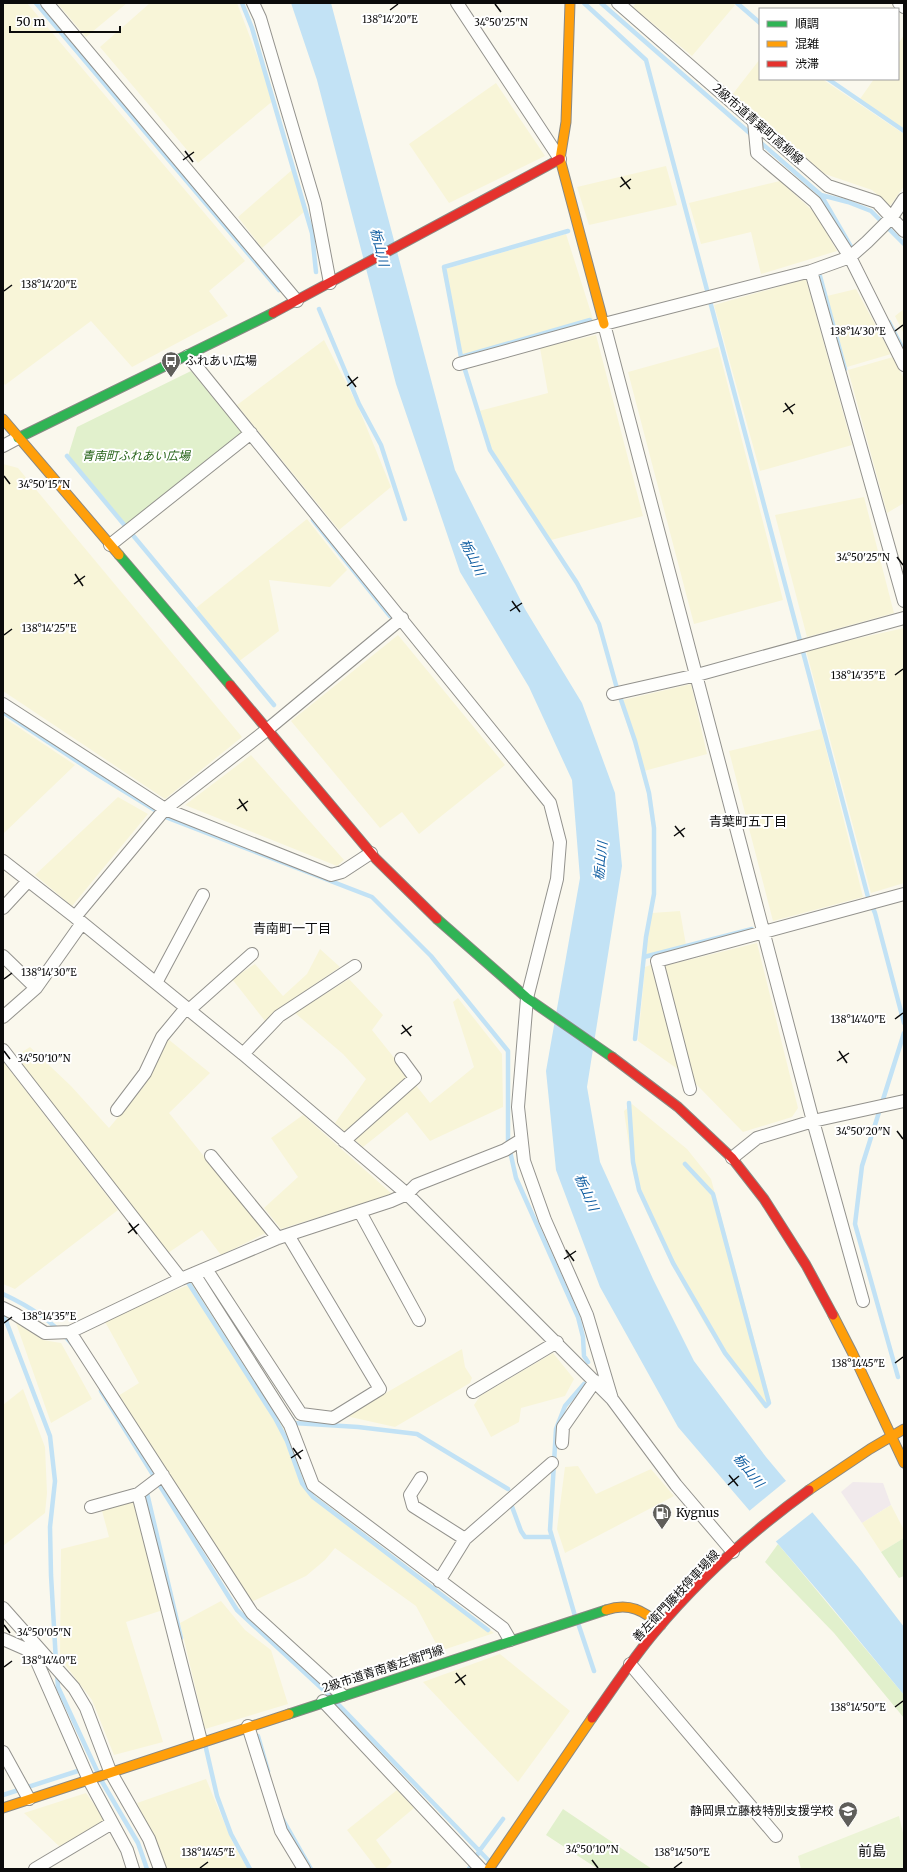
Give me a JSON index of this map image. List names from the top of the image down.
{
  "streets": {
    "street": ["2級市道青葉町高柳線", "善左衛門藤枝停車場線", "2級市道青南善左衛門線"]
  },
  "crossings": [
    ["善左衛門藤枝停車場線", "2級市道青南善左衛門線"]
  ],
  "districts": ["青葉町五丁目", "青南町一丁目", "前島"],
  "water": ["栃山川"],
  "parks": ["青南町ふれあい広場"],
  "places": {
    "bus stop": ["ふれあい広場"],
    "fuel station": ["Kygnus"],
    "school or university": ["静岡県立藤枝特別支援学校"]
  },
  "legend": ["順調", "混雑", "渋滞"],
  "scale_bar": "50 m",
  "coordinates": [
    "138°14'20\"E",
    "34°50'25\"N",
    "138°14'30\"E",
    "34°50'15\"N",
    "138°14'25\"E",
    "138°14'35\"E",
    "138°14'40\"E",
    "34°50'10\"N",
    "34°50'20\"N",
    "138°14'45\"E",
    "34°50'05\"N",
    "138°14'50\"E"
  ]
}
